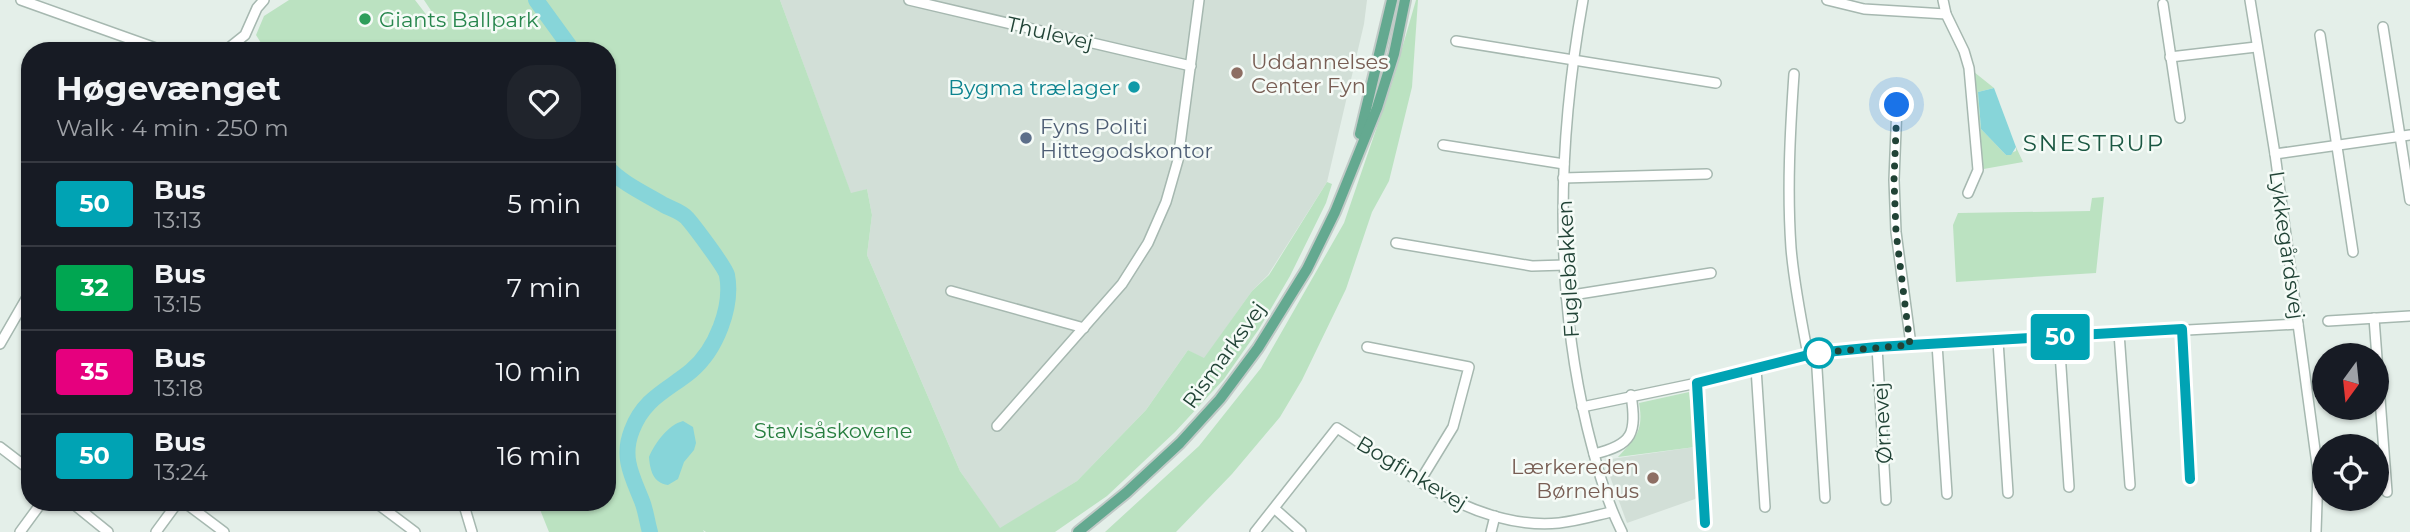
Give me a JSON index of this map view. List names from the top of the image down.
{
  "streets": {
    "main road": ["Rismarksvej"],
    "street": [
      "Thulevej",
      "Lykkegårdsvej",
      "Fuglebakken",
      "Ørnevej",
      "Bogfinkevej"
    ]
  },
  "crossings": [
    ["Fuglebakken", "Bogfinkevej"]
  ],
  "districts": ["SNESTRUP"],
  "parks": ["Stavisåskovene"],
  "places": [
    "Giants Ballpark",
    "Uddannelses Center Fyn",
    "Bygma trælager",
    "Fyns Politi Hittegodskontor",
    "Lærkereden Børnehus"
  ],
  "lines": ["bus line 50"],
  "north": "bottom",
  "page": {
    "on_map": "50",
    "heading": ["Høgevænget", "Walk · 4 min · 250 m"],
    "list": [
      {
        "mark": "50",
        "name": "Bus",
        "note": "13:13",
        "value": "5 min"
      },
      {
        "mark": "32",
        "name": "Bus",
        "note": "13:15",
        "value": "7 min"
      },
      {
        "mark": "35",
        "name": "Bus",
        "note": "13:18",
        "value": "10 min"
      },
      {
        "mark": "50",
        "name": "Bus",
        "note": "13:24",
        "value": "16 min"
      }
    ]
  }
}
